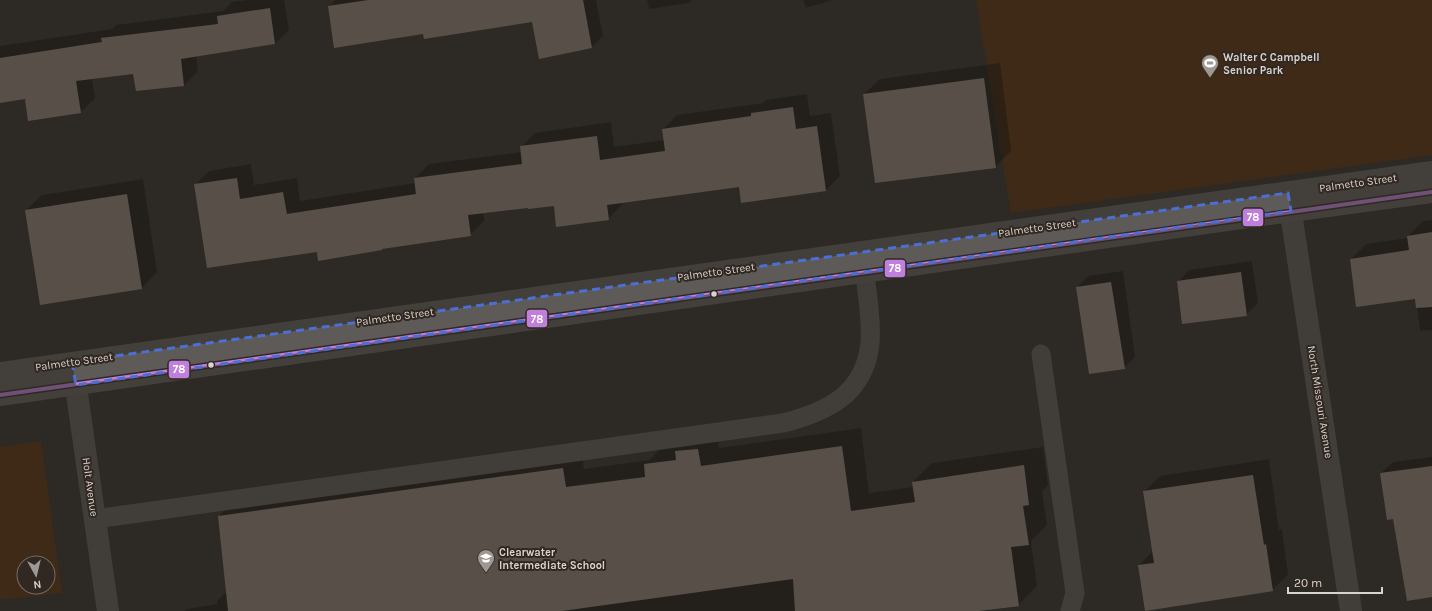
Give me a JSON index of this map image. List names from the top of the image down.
{
  "streets": {
    "street": ["Palmetto Street", "North Missouri Avenue", "Holt Avenue"]
  },
  "crossings": [
    ["Palmetto Street", "North Missouri Avenue"],
    ["Palmetto Street", "Holt Avenue"]
  ],
  "places": {
    "sports": ["Walter C Campbell Senior Park"],
    "school or university": ["Clearwater Intermediate School"]
  },
  "lines": ["transit line 78"],
  "scale_bar": "20 m",
  "north": "bottom"
}
